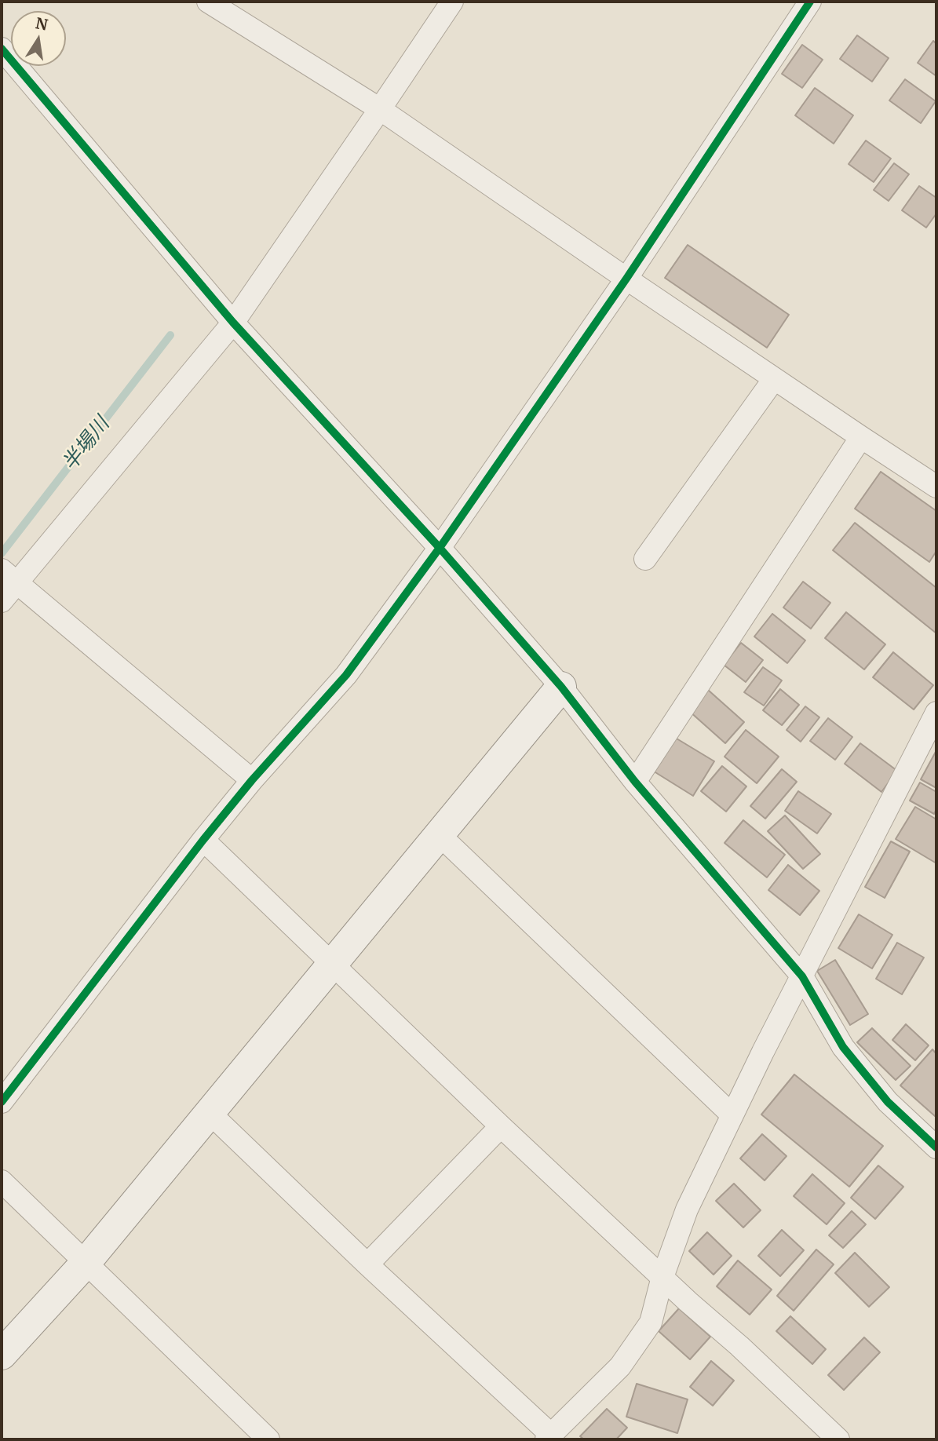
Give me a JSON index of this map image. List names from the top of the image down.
{
  "water": ["半場川"],
  "north": "top"
}
